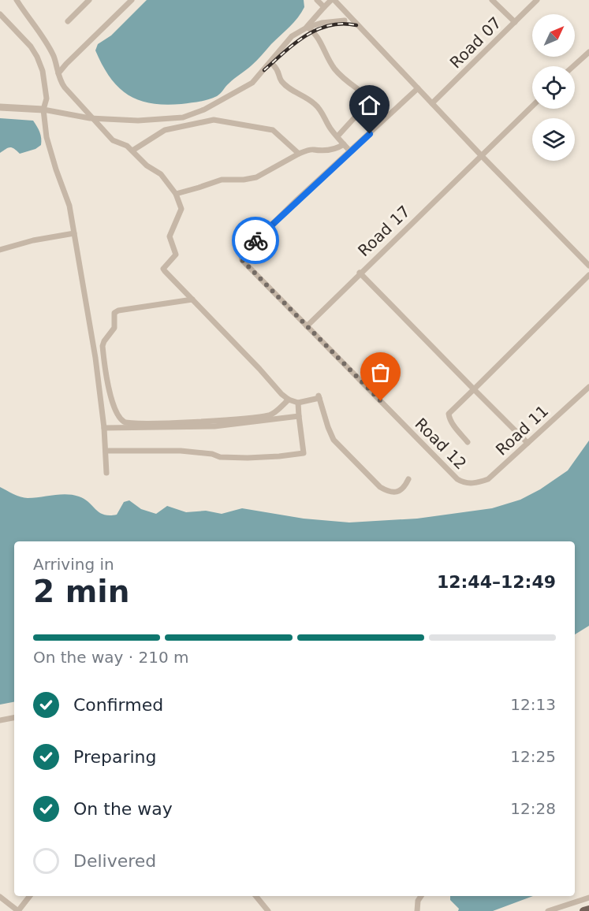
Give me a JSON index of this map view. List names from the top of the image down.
{
  "streets": {
    "street": [
      "Road 07",
      "Road 17",
      "Road 11",
      "Road 12"
    ]
  },
  "crossings": [
    ["Road 17", "Road 12"],
    ["Road 11", "Road 12"]
  ],
  "north": "top right",
  "page": {
    "heading": ["2 min", "Arriving in", "12:44–12:49"],
    "bar": "On the way · 210 m",
    "list": [
      ["Confirmed", "12:13"],
      ["Preparing", "12:25"],
      ["On the way", "12:28"],
      "Delivered"
    ]
  }
}
